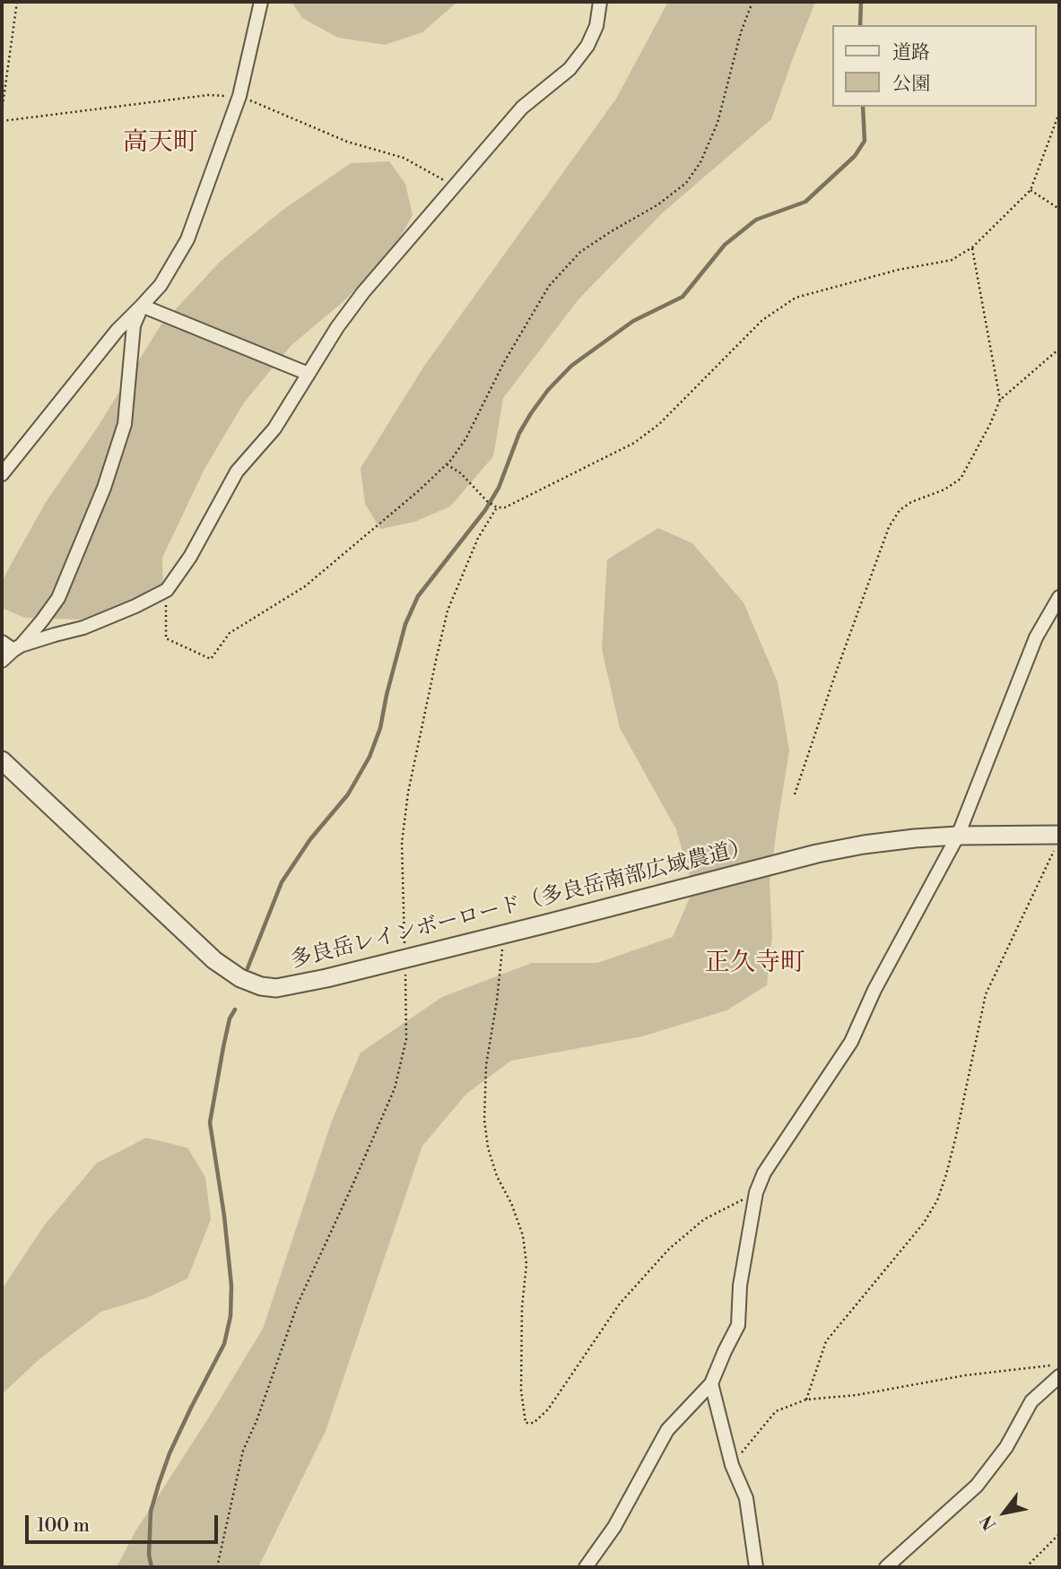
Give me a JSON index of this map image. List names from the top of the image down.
{
  "streets": {
    "street": ["多良岳レインボーロード（多良岳南部広域農道）"]
  },
  "districts": ["高天町", "正久寺町"],
  "legend": ["道路", "公園"],
  "scale_bar": "100 m",
  "north": "bottom left"
}
